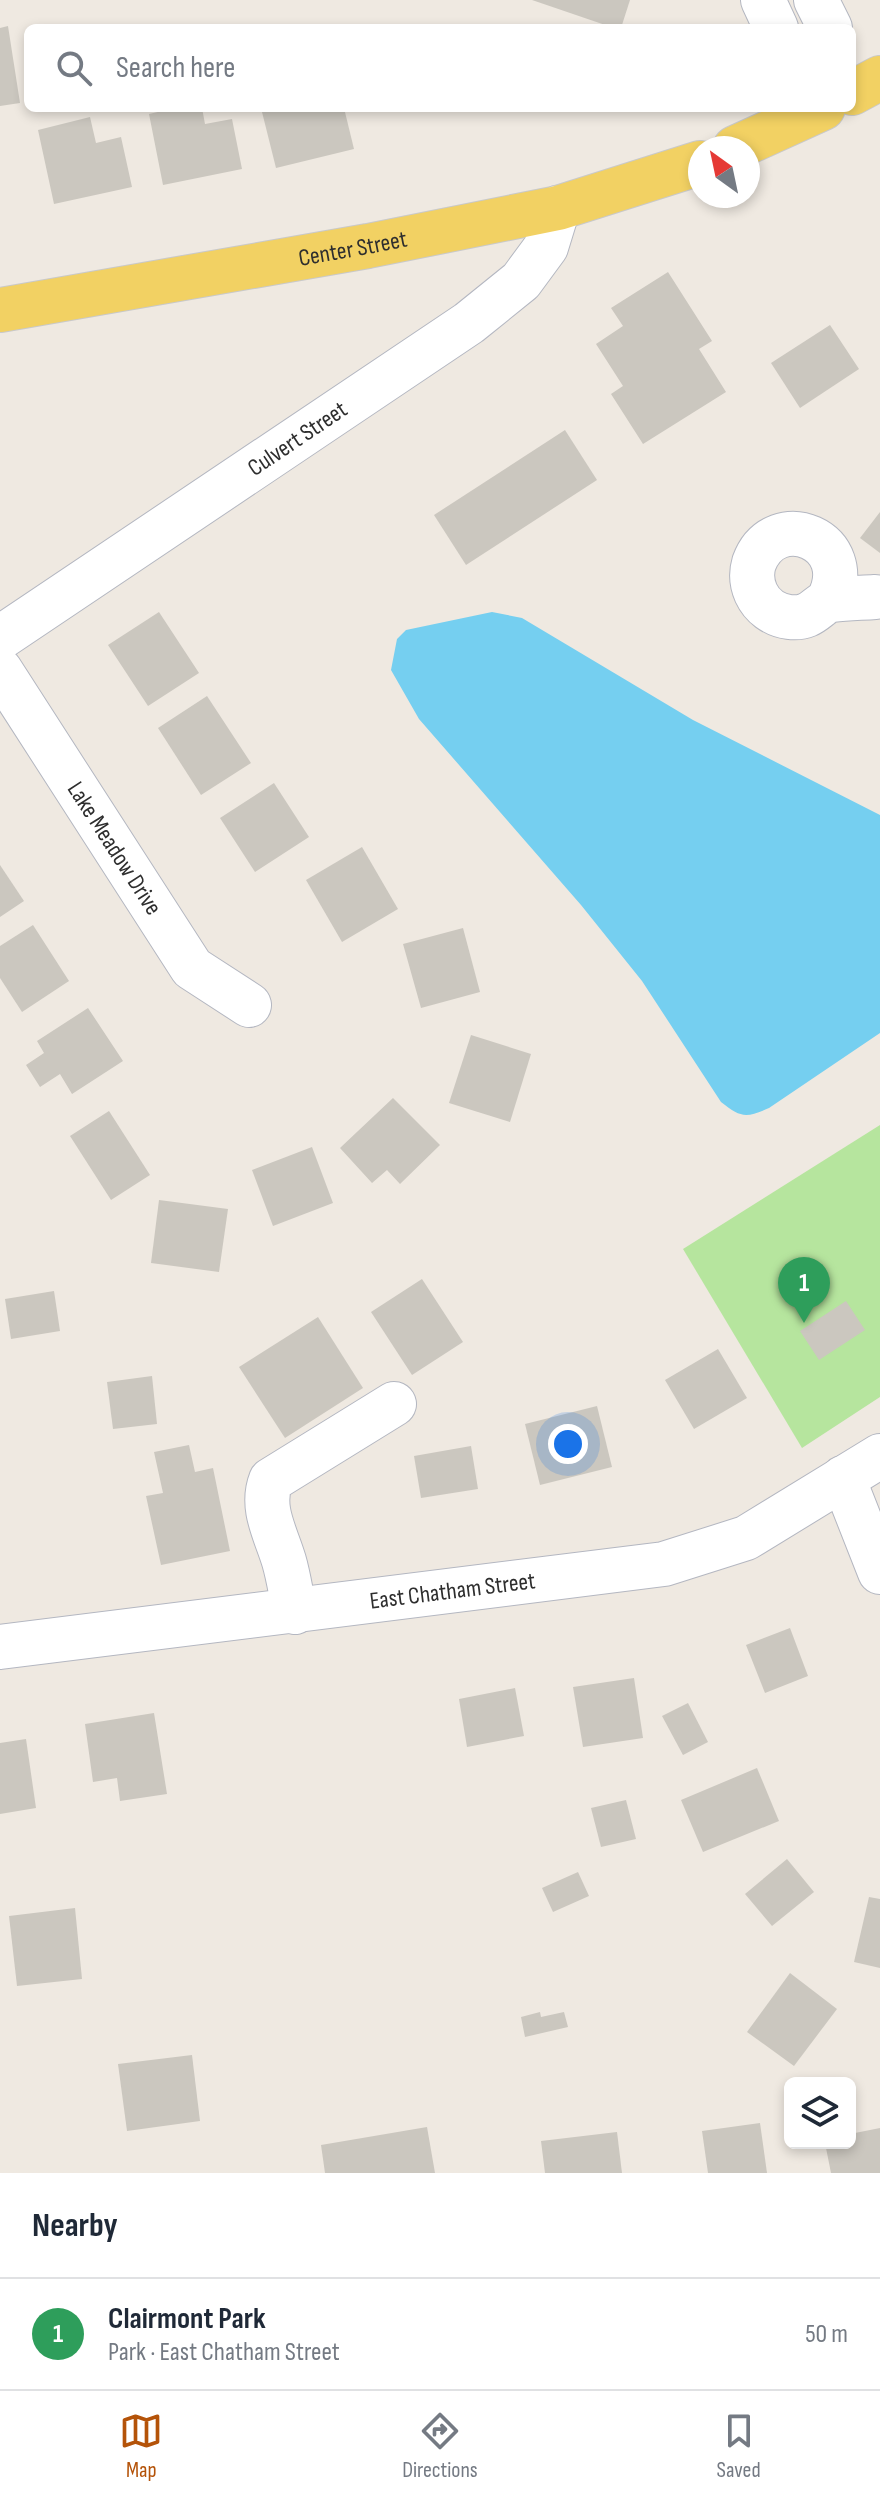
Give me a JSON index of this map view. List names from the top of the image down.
{
  "streets": {
    "main road": ["Center Street"],
    "street": ["Culvert Street", "Lake Meadow Drive", "East Chatham Street"]
  },
  "crossings": [
    ["Center Street", "Culvert Street"]
  ],
  "north": "top left",
  "page": {
    "search": "Search here",
    "pins": "1",
    "heading": "Nearby",
    "list": [
      {
        "mark": "1",
        "name": "Clairmont Park",
        "note": "Park · East Chatham Street",
        "value": "50 m"
      }
    ],
    "nav": ["Map", "Directions", "Saved"]
  }
}
